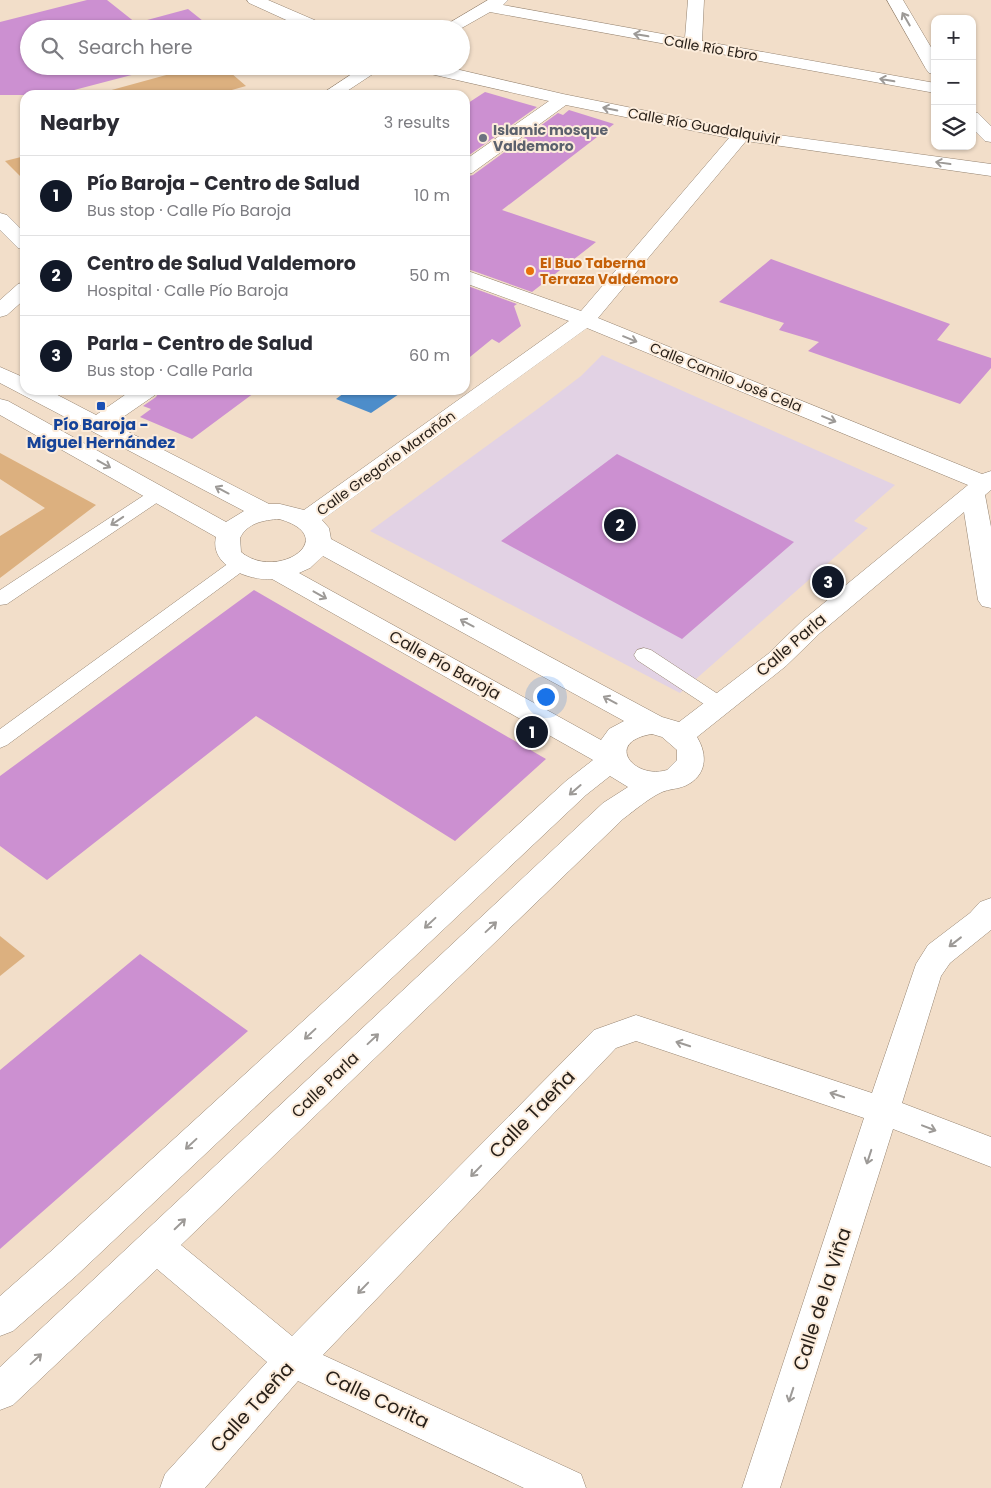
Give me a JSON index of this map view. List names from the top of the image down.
{
  "streets": {
    "street": [
      "Calle Río Ebro",
      "Calle Río Guadalquivir",
      "Calle Camilo José Cela",
      "Calle Gregorio Marañón",
      "Calle Parla",
      "Calle Pío Baroja",
      "Calle Taeña",
      "Calle de la Viña",
      "Calle Corita"
    ]
  },
  "crossings": [
    ["Calle Río Guadalquivir", "Calle Gregorio Marañón"],
    ["Calle Camilo José Cela", "Calle Gregorio Marañón"],
    ["Calle Camilo José Cela", "Calle Parla"],
    ["Calle Gregorio Marañón", "Calle Pío Baroja"],
    ["Calle Parla", "Calle Pío Baroja"],
    ["Calle Parla", "Calle Corita"],
    ["Calle Taeña", "Calle de la Viña"],
    ["Calle Taeña", "Calle Corita"]
  ],
  "one_way": [
    "Calle Río Ebro",
    "Calle Río Guadalquivir",
    "Calle Camilo José Cela",
    "Calle de la Viña"
  ],
  "places": {
    "other": ["Islamic mosque Valdemoro", "El Buo Taberna Terraza Valdemoro"],
    "transit": ["Pío Baroja - Miguel Hernández"]
  },
  "page": {
    "map_buttons": ["+", "−"],
    "search": "Search here",
    "heading": ["Nearby", "3 results"],
    "list": [
      {
        "mark": "1",
        "name": "Pío Baroja - Centro de Salud",
        "note": "Bus stop · Calle Pío Baroja",
        "value": "10 m"
      },
      {
        "mark": "2",
        "name": "Centro de Salud Valdemoro",
        "note": "Hospital · Calle Pío Baroja",
        "value": "50 m"
      },
      {
        "mark": "3",
        "name": "Parla - Centro de Salud",
        "note": "Bus stop · Calle Parla",
        "value": "60 m"
      }
    ],
    "pins": ["2", "3", "1"]
  }
}
